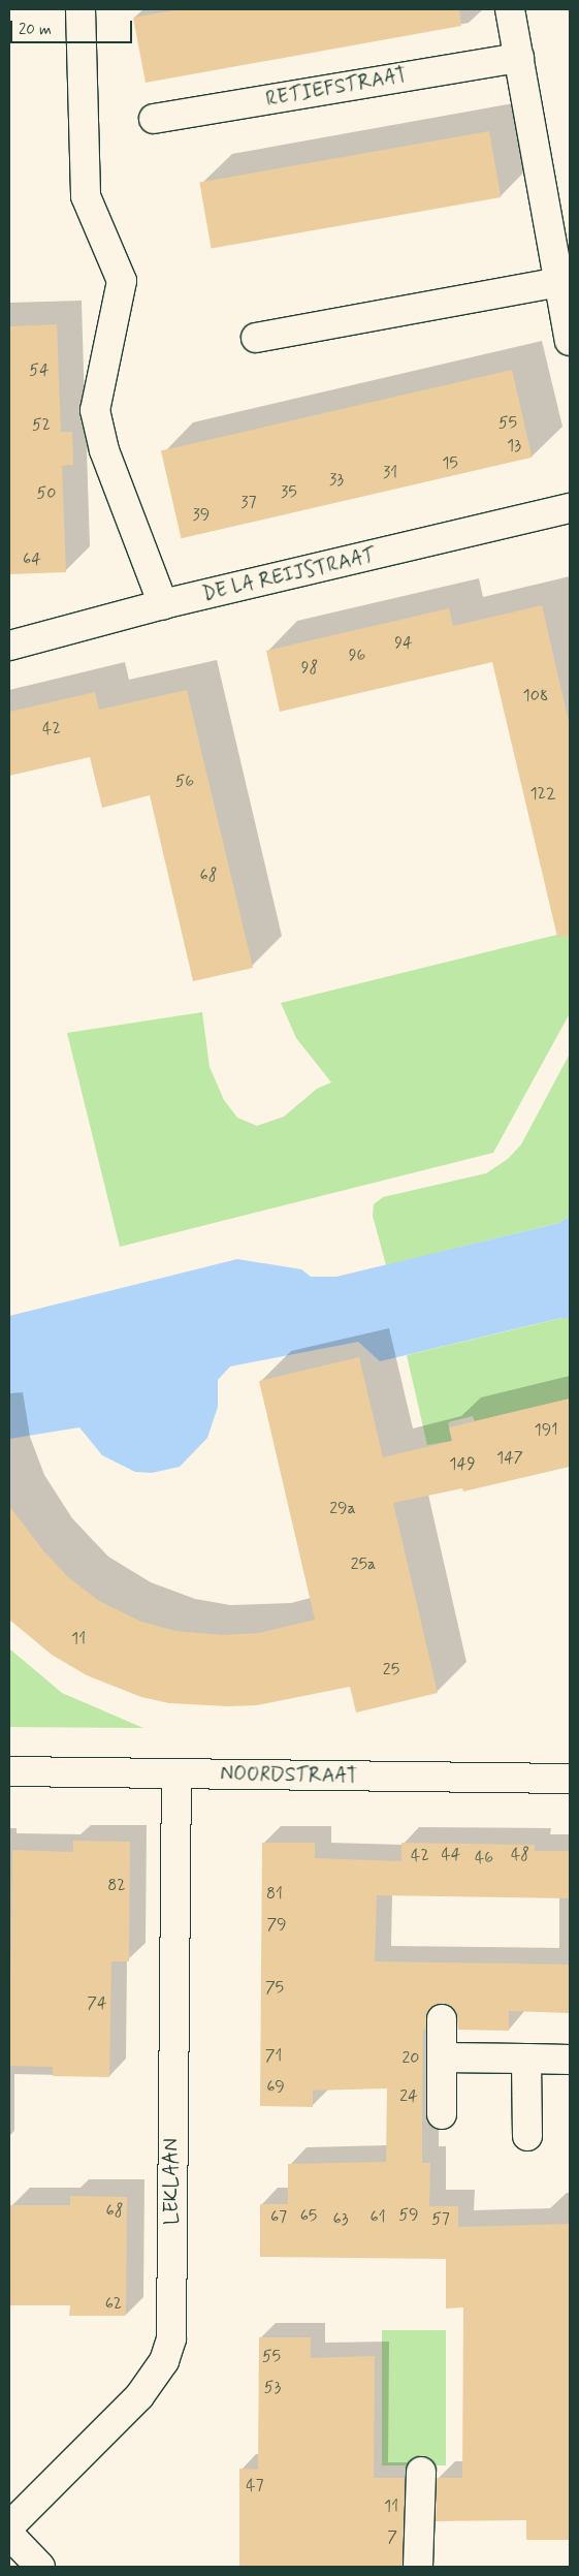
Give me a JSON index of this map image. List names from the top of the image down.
{
  "streets": {
    "street": [
      "RETIEFSTRAAT",
      "DE LA REIJSTRAAT",
      "NOORDSTRAAT",
      "LEKLAAN"
    ]
  },
  "crossings": [
    ["NOORDSTRAAT", "LEKLAAN"]
  ],
  "house_numbers": [
    "54",
    "55",
    "52",
    "13",
    "15",
    "31",
    "33",
    "35",
    "50",
    "37",
    "39",
    "64",
    "94",
    "96",
    "98",
    "108",
    "42",
    "56",
    "122",
    "68",
    "191",
    "147",
    "149",
    "29a",
    "25a",
    "11",
    "25",
    "44",
    "48",
    "42",
    "46",
    "82",
    "81",
    "79",
    "75",
    "74",
    "71",
    "20",
    "69",
    "24",
    "68",
    "59",
    "65",
    "67",
    "61",
    "63",
    "57",
    "62",
    "55",
    "53",
    "47",
    "11",
    "7"
  ],
  "scale_bar": "20 m"
}
